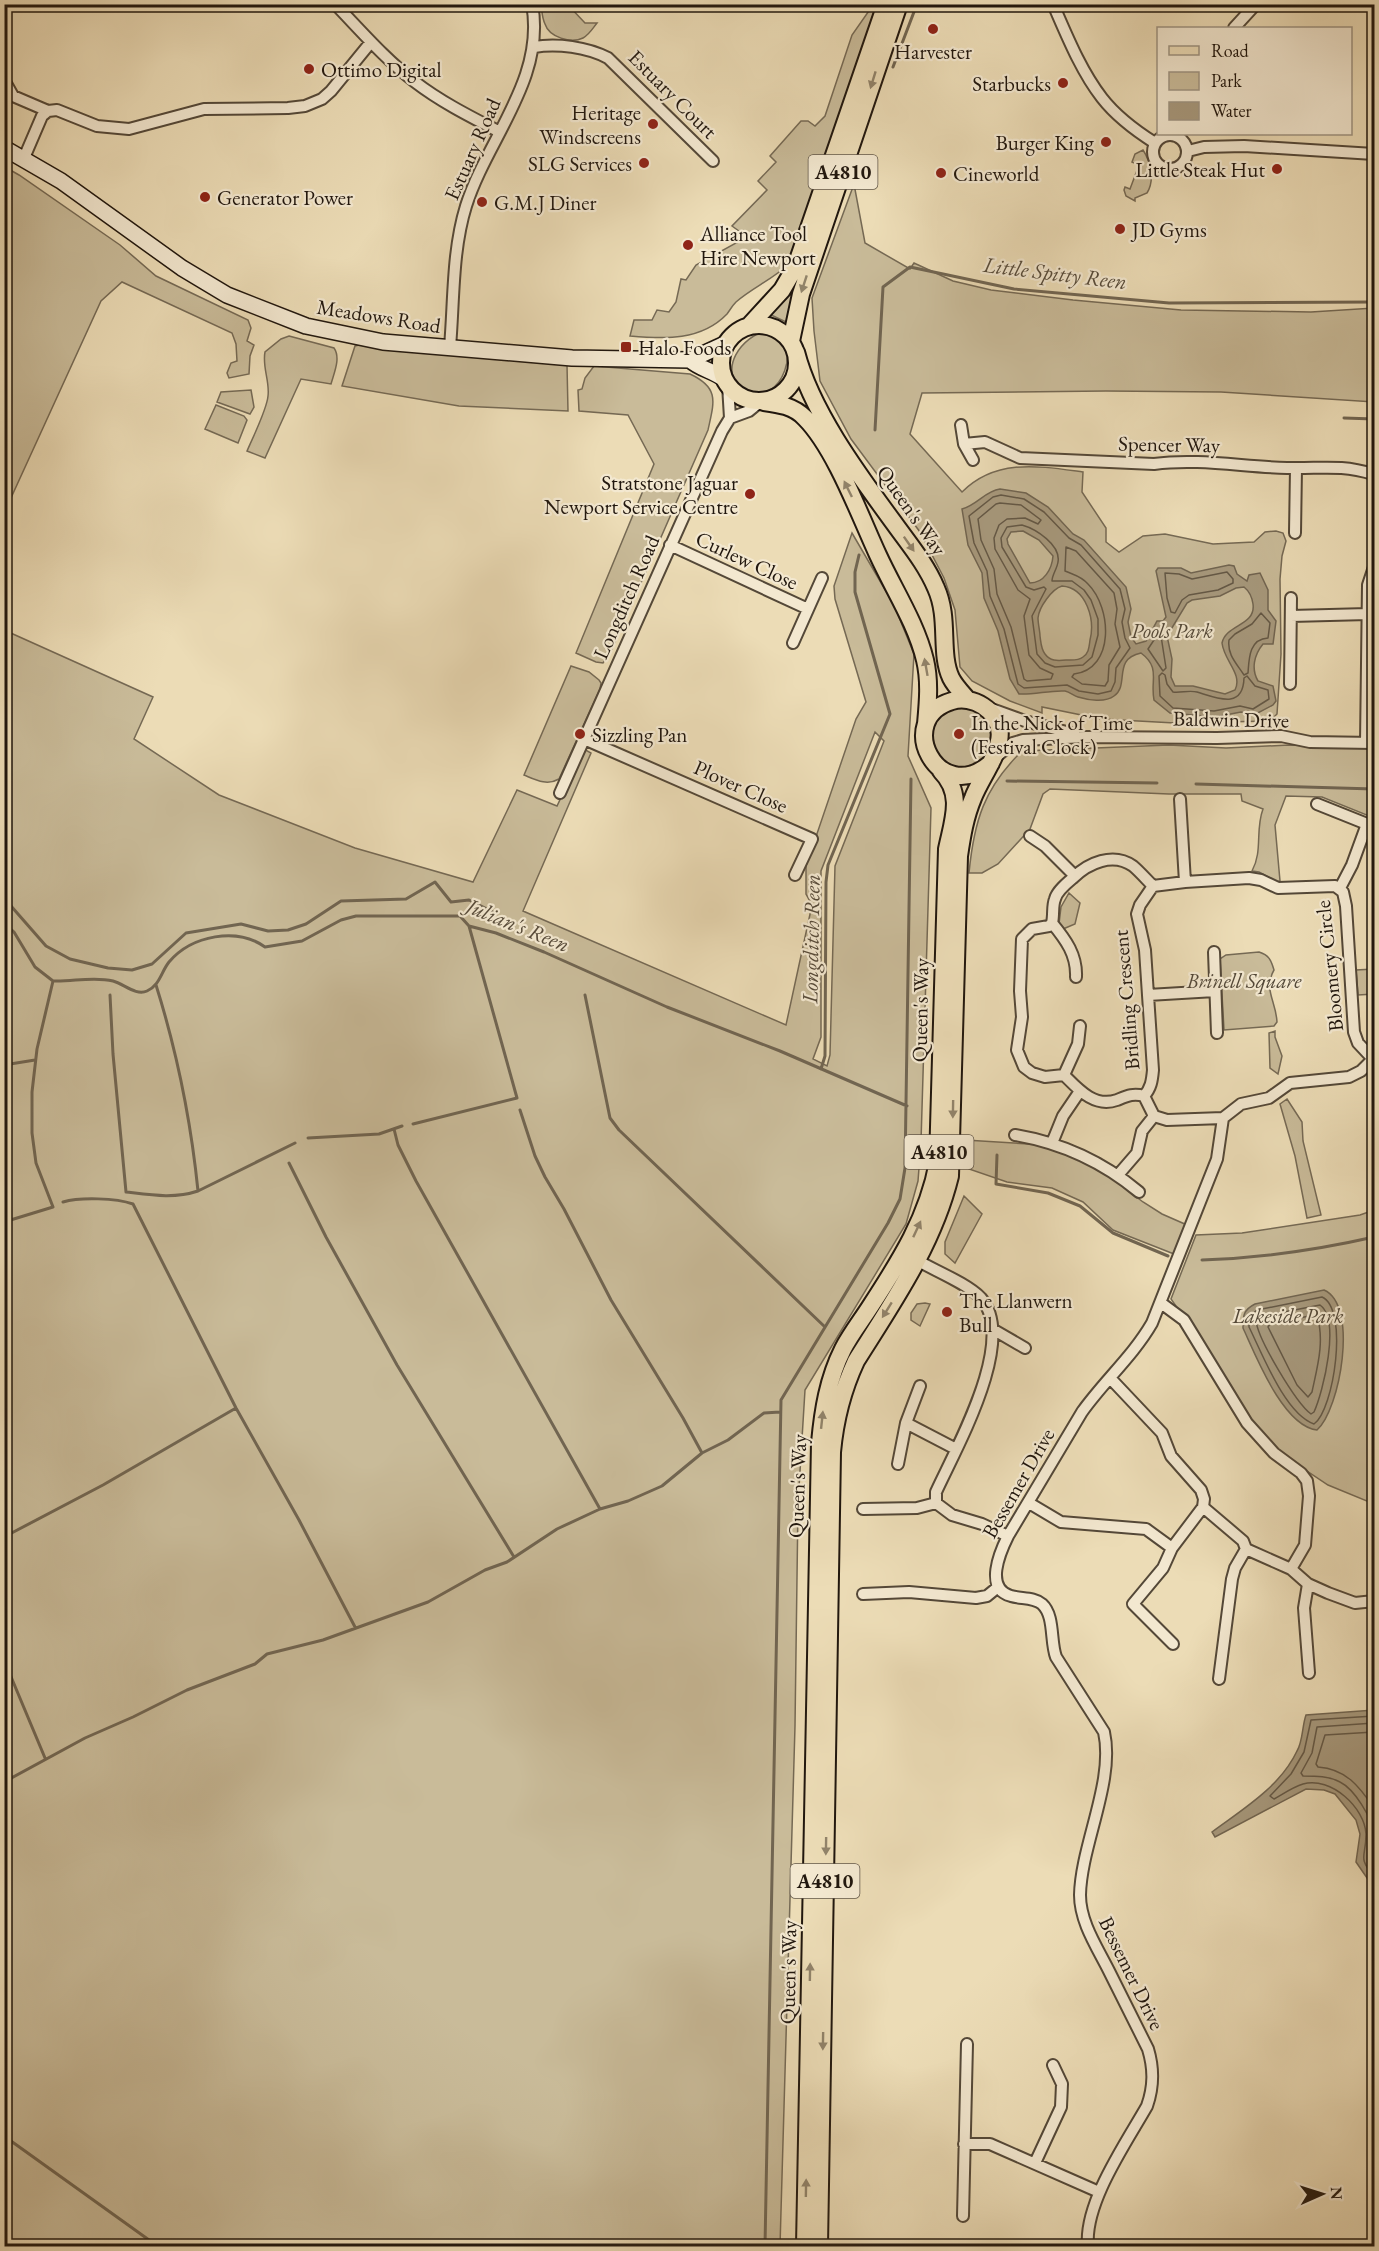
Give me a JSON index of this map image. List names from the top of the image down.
{
  "streets": {
    "main road": ["A4810", "Queen's Way"],
    "street": [
      "Estuary Court",
      "Estuary Road",
      "Meadows Road",
      "Spencer Way",
      "Curlew Close",
      "Longditch Road",
      "Baldwin Drive",
      "Plover Close",
      "Bloomery Circle",
      "Bridling Crescent",
      "Bessemer Drive"
    ]
  },
  "crossings": [
    ["Estuary Court", "Estuary Road"],
    ["Estuary Road", "Meadows Road"],
    ["A4810", "Meadows Road"],
    ["A4810", "Queen's Way"],
    ["Meadows Road", "Queen's Way"],
    ["Curlew Close", "Longditch Road"],
    ["Longditch Road", "Plover Close"]
  ],
  "water": ["Little Spitty Reen", "Julian's Reen", "Longditch Reen"],
  "parks": ["Pools Park", "Brinell Square", "Lakeside Park"],
  "places": {
    "other": [
      "Harvester",
      "Ottimo Digital",
      "Starbucks",
      "Heritage Windscreens",
      "Burger King",
      "SLG Services",
      "Little Steak Hut",
      "Cineworld",
      "Generator Power",
      "G.M.J Diner",
      "JD Gyms",
      "Alliance Tool Hire Newport",
      "Stratstone Jaguar Newport Service Centre",
      "Sizzling Pan",
      "In the Nick of Time (Festival Clock)",
      "The Llanwern Bull"
    ],
    "transit": ["Halo Foods"]
  },
  "legend": ["Road", "Park", "Water"],
  "north": "right"
}
